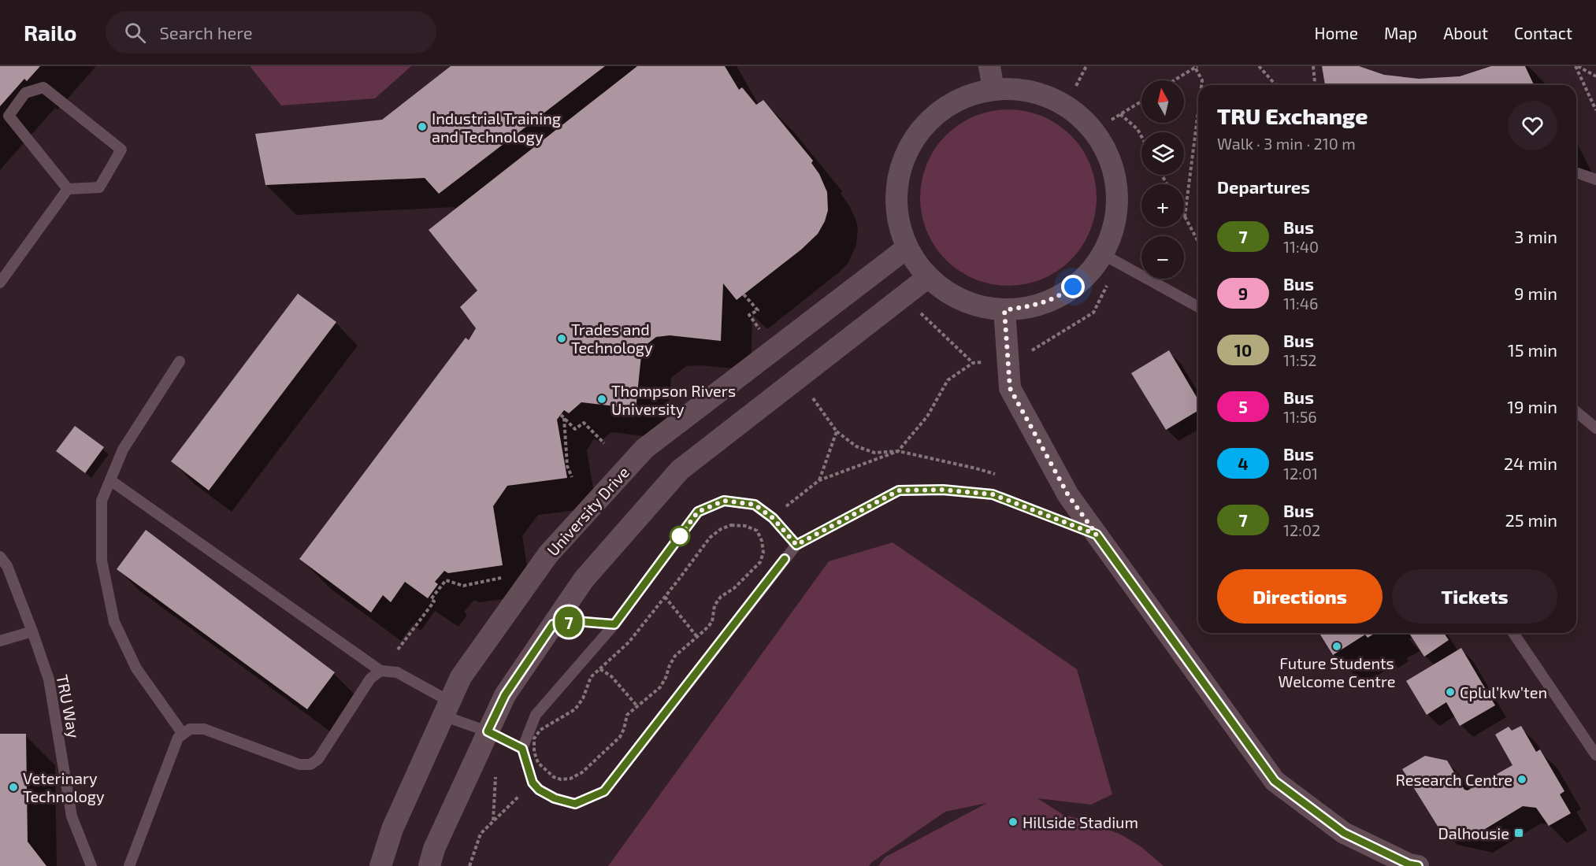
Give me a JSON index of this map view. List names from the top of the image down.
{
  "streets": {
    "street": ["University Drive"],
    "lane": ["TRU Way"]
  },
  "places": {
    "other": [
      "Industrial Training and Technology",
      "Trades and Technology",
      "Thompson Rivers University",
      "Future Students Welcome Centre",
      "Cplul’kw’ten",
      "Research Centre",
      "Veterinary Technology",
      "Hillside Stadium"
    ],
    "transit": ["Dalhousie"]
  },
  "lines": ["bus line 7"],
  "north": "top",
  "page": {
    "header": "Railo",
    "search": "Search here",
    "nav": [
      "Home",
      "Map",
      "About",
      "Contact"
    ],
    "on_map": "7",
    "map_buttons": ["+", "−"],
    "heading": [
      ["TRU Exchange", "Walk · 3 min · 210 m"],
      "Departures"
    ],
    "list": [
      {
        "mark": "7",
        "name": "Bus",
        "note": "11:40",
        "value": "3 min"
      },
      {
        "mark": "9",
        "name": "Bus",
        "note": "11:46",
        "value": "9 min"
      },
      {
        "mark": "10",
        "name": "Bus",
        "note": "11:52",
        "value": "15 min"
      },
      {
        "mark": "5",
        "name": "Bus",
        "note": "11:56",
        "value": "19 min"
      },
      {
        "mark": "4",
        "name": "Bus",
        "note": "12:01",
        "value": "24 min"
      },
      {
        "mark": "7",
        "name": "Bus",
        "note": "12:02",
        "value": "25 min"
      }
    ],
    "buttons": ["Directions", "Tickets"]
  }
}
